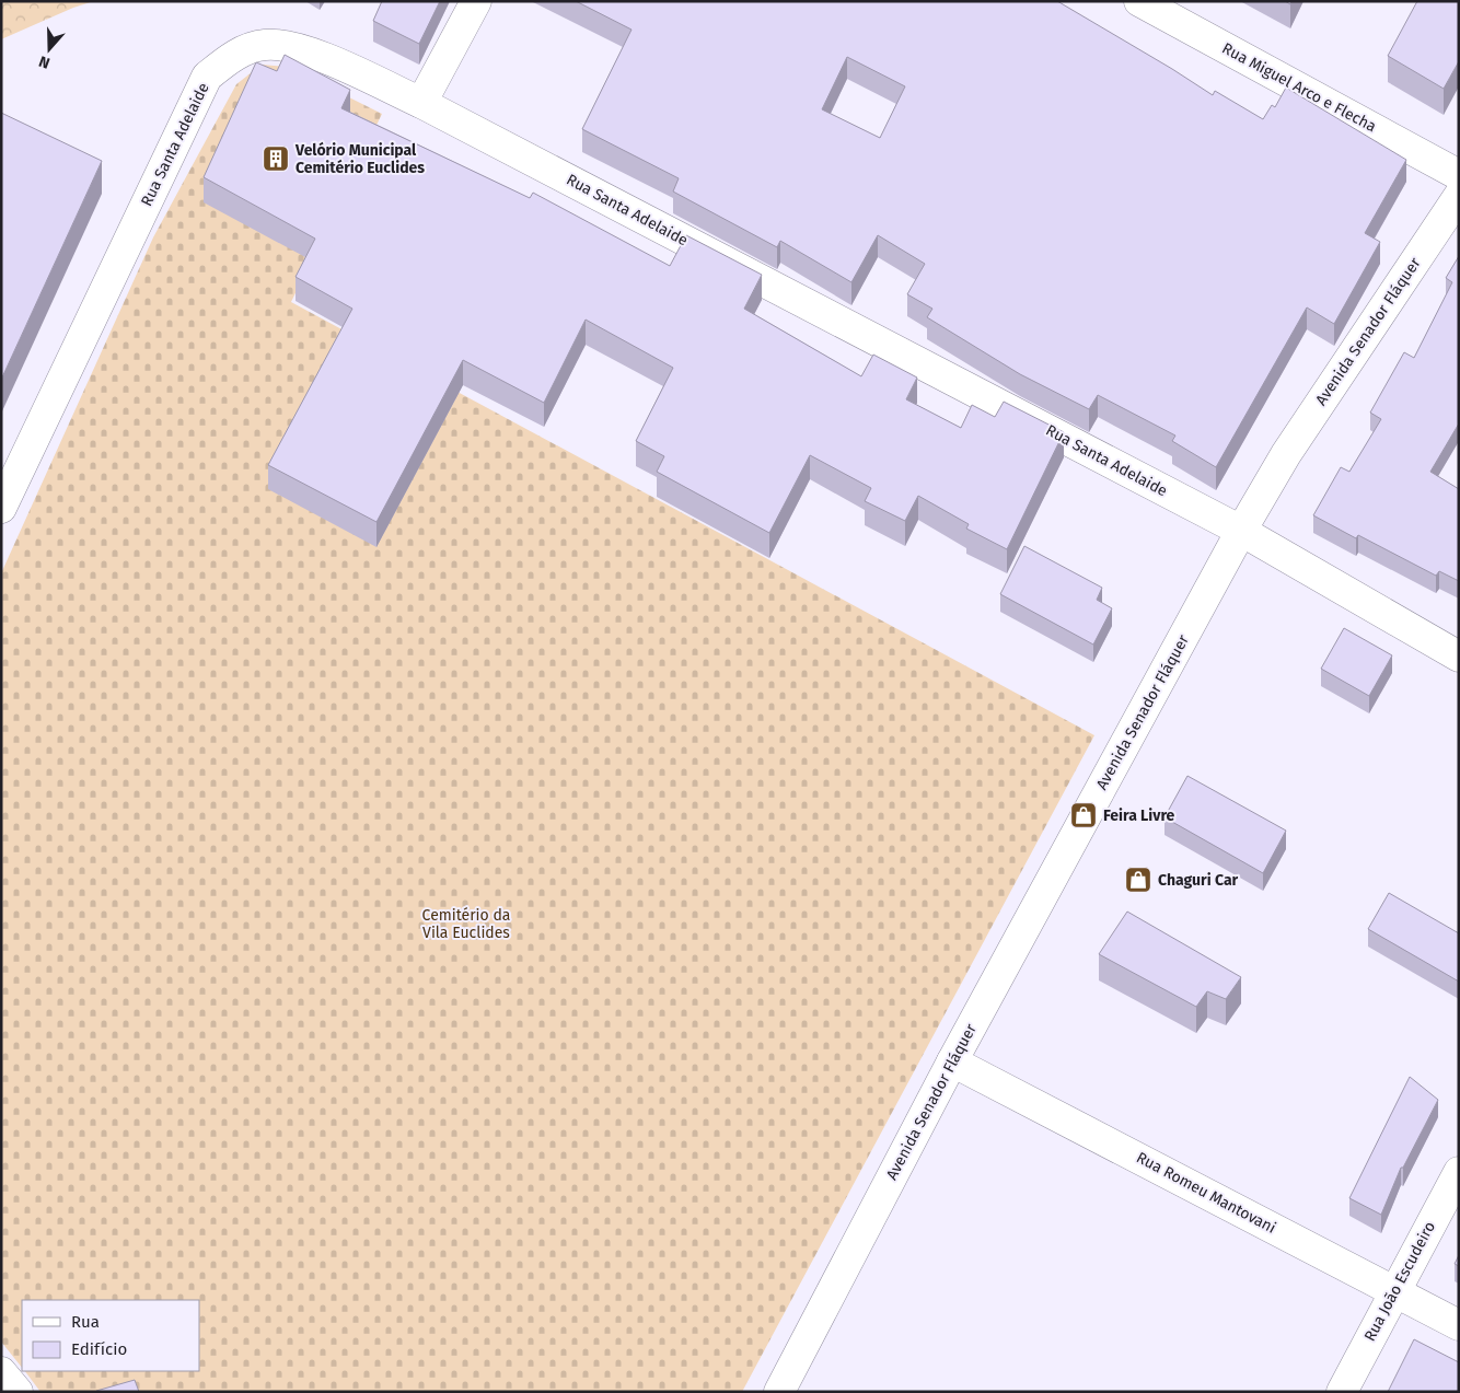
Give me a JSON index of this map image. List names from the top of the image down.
{
  "streets": {
    "street": [
      "Rua Miguel Arco e Flecha",
      "Rua Santa Adelaide",
      "Avenida Senador Fláquer",
      "Rua Romeu Mantovani",
      "Rua João Escudeiro"
    ]
  },
  "crossings": [
    ["Rua Santa Adelaide", "Avenida Senador Fláquer"],
    ["Avenida Senador Fláquer", "Rua Romeu Mantovani"],
    ["Rua Romeu Mantovani", "Rua João Escudeiro"]
  ],
  "parks": ["Cemitério da Vila Euclides"],
  "places": {
    "building": ["Velório Municipal Cemitério Euclides"],
    "shop": ["Feira Livre", "Chaguri Car"]
  },
  "legend": ["Rua", "Edifício"],
  "north": "bottom"
}
